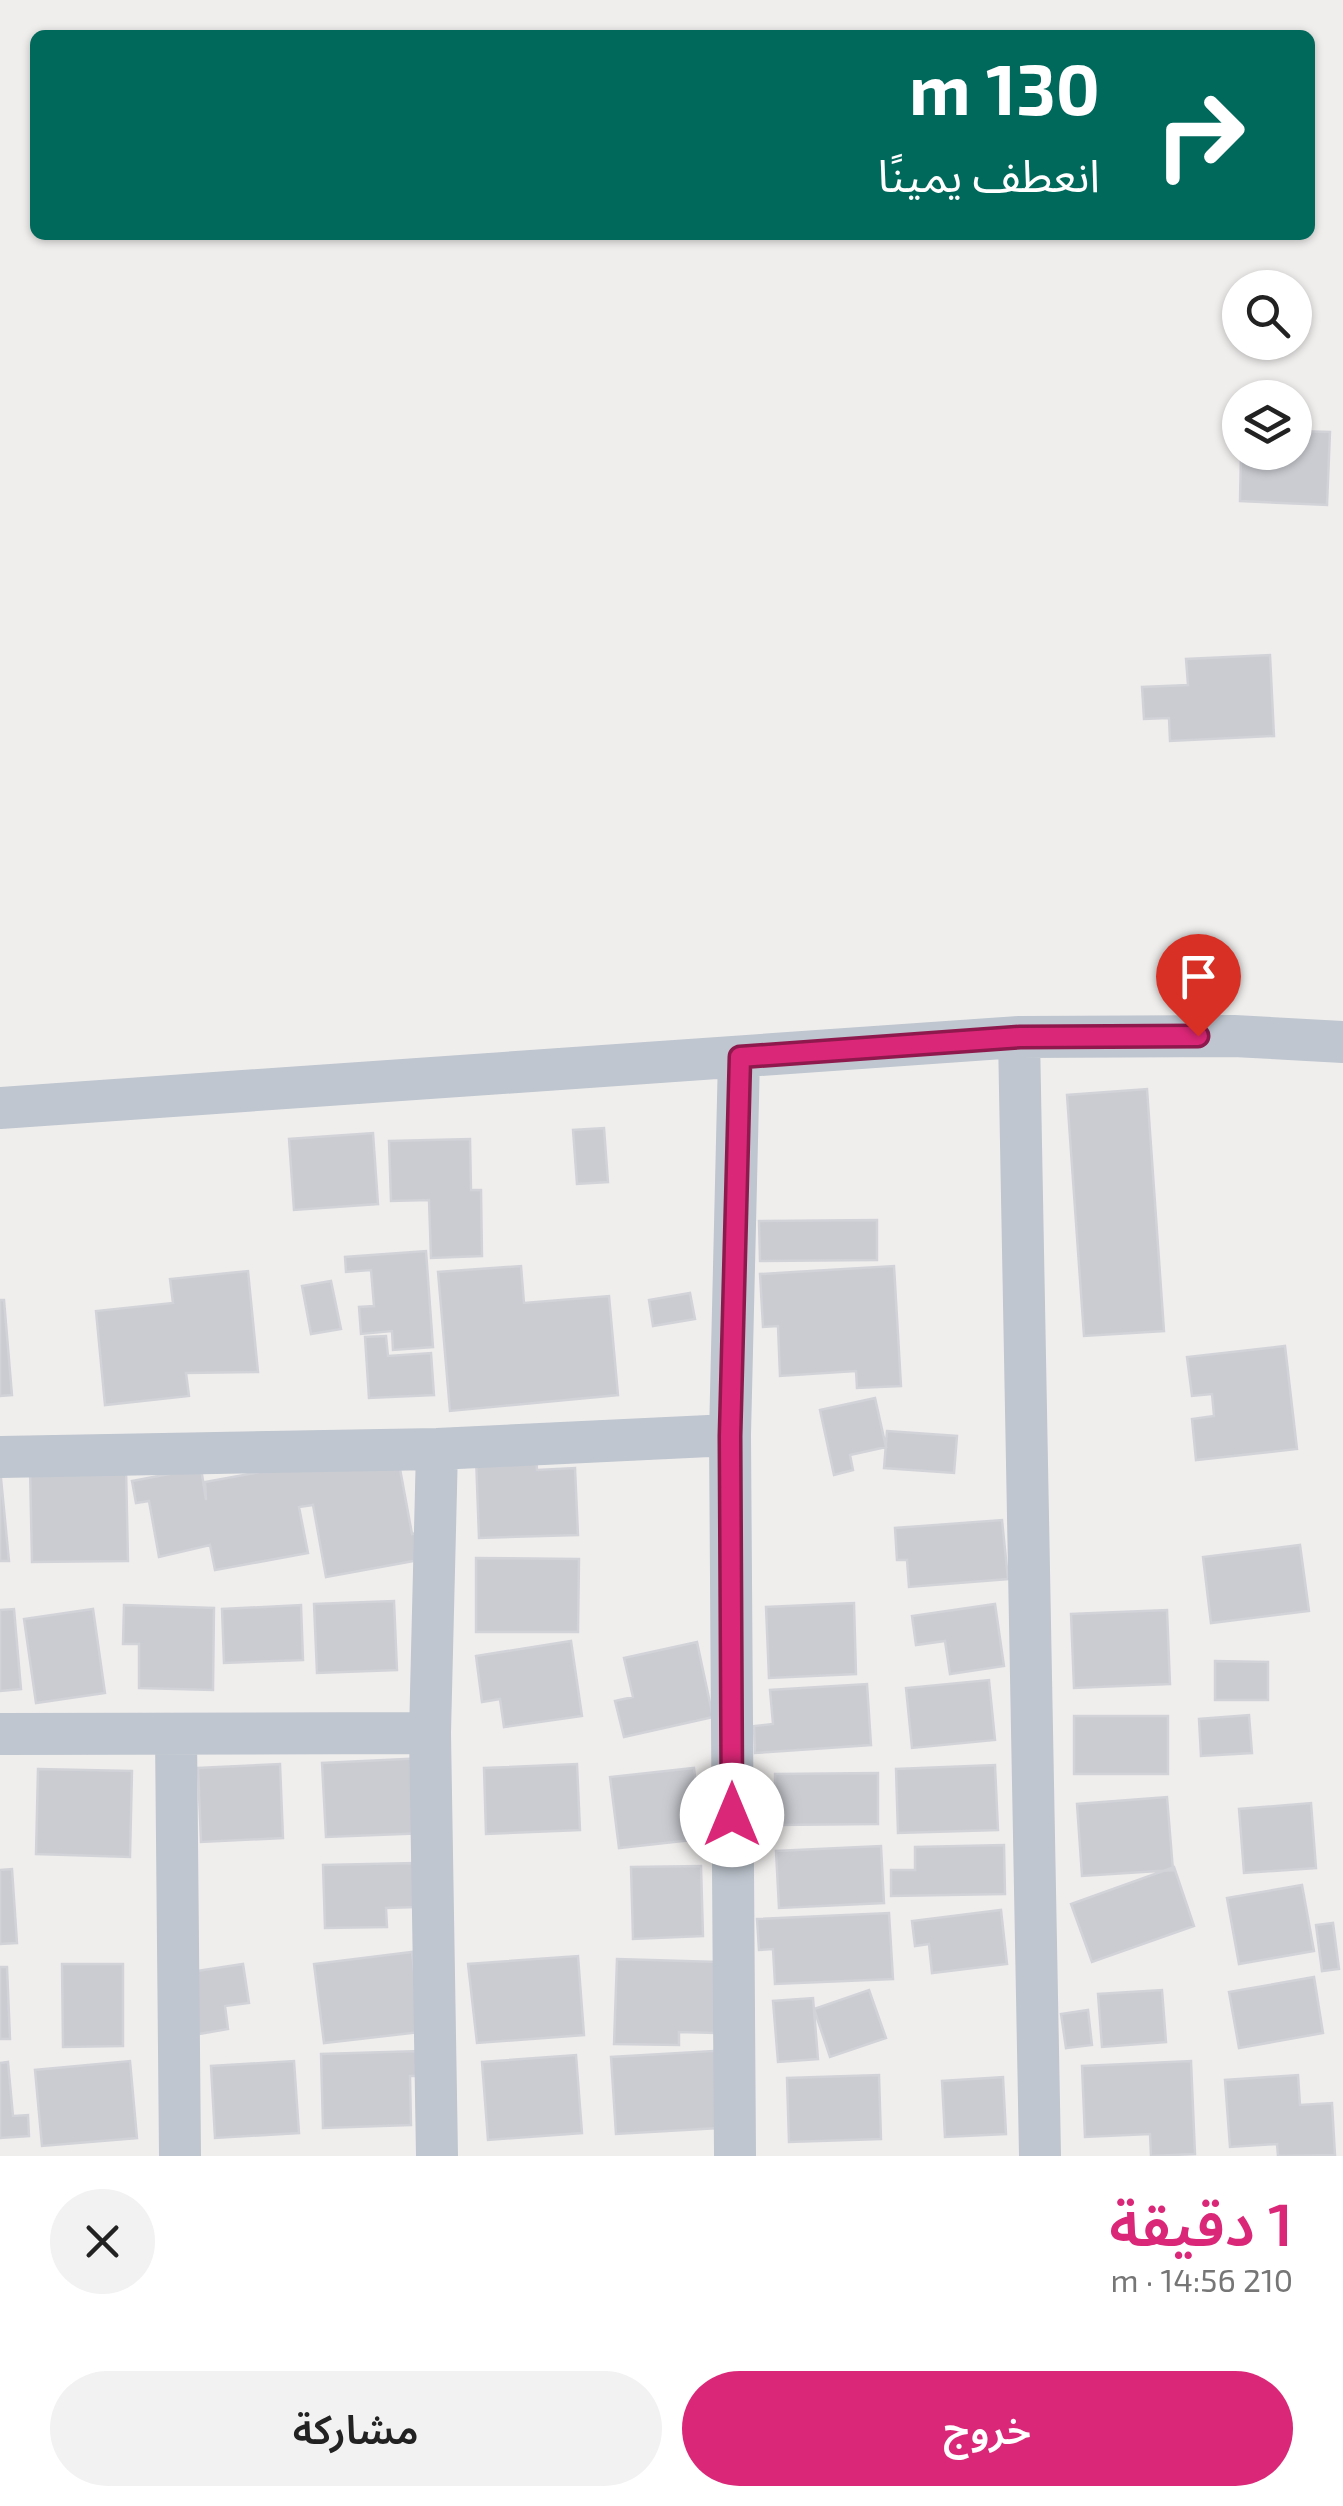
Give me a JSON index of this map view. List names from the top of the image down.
{
  "page": {
    "turn": ["130 m", "انعطف يمينًا"],
    "heading": ["1 دقيقة", "210 m · 14:56"],
    "buttons": ["خروج", "مشاركة"]
  }
}
